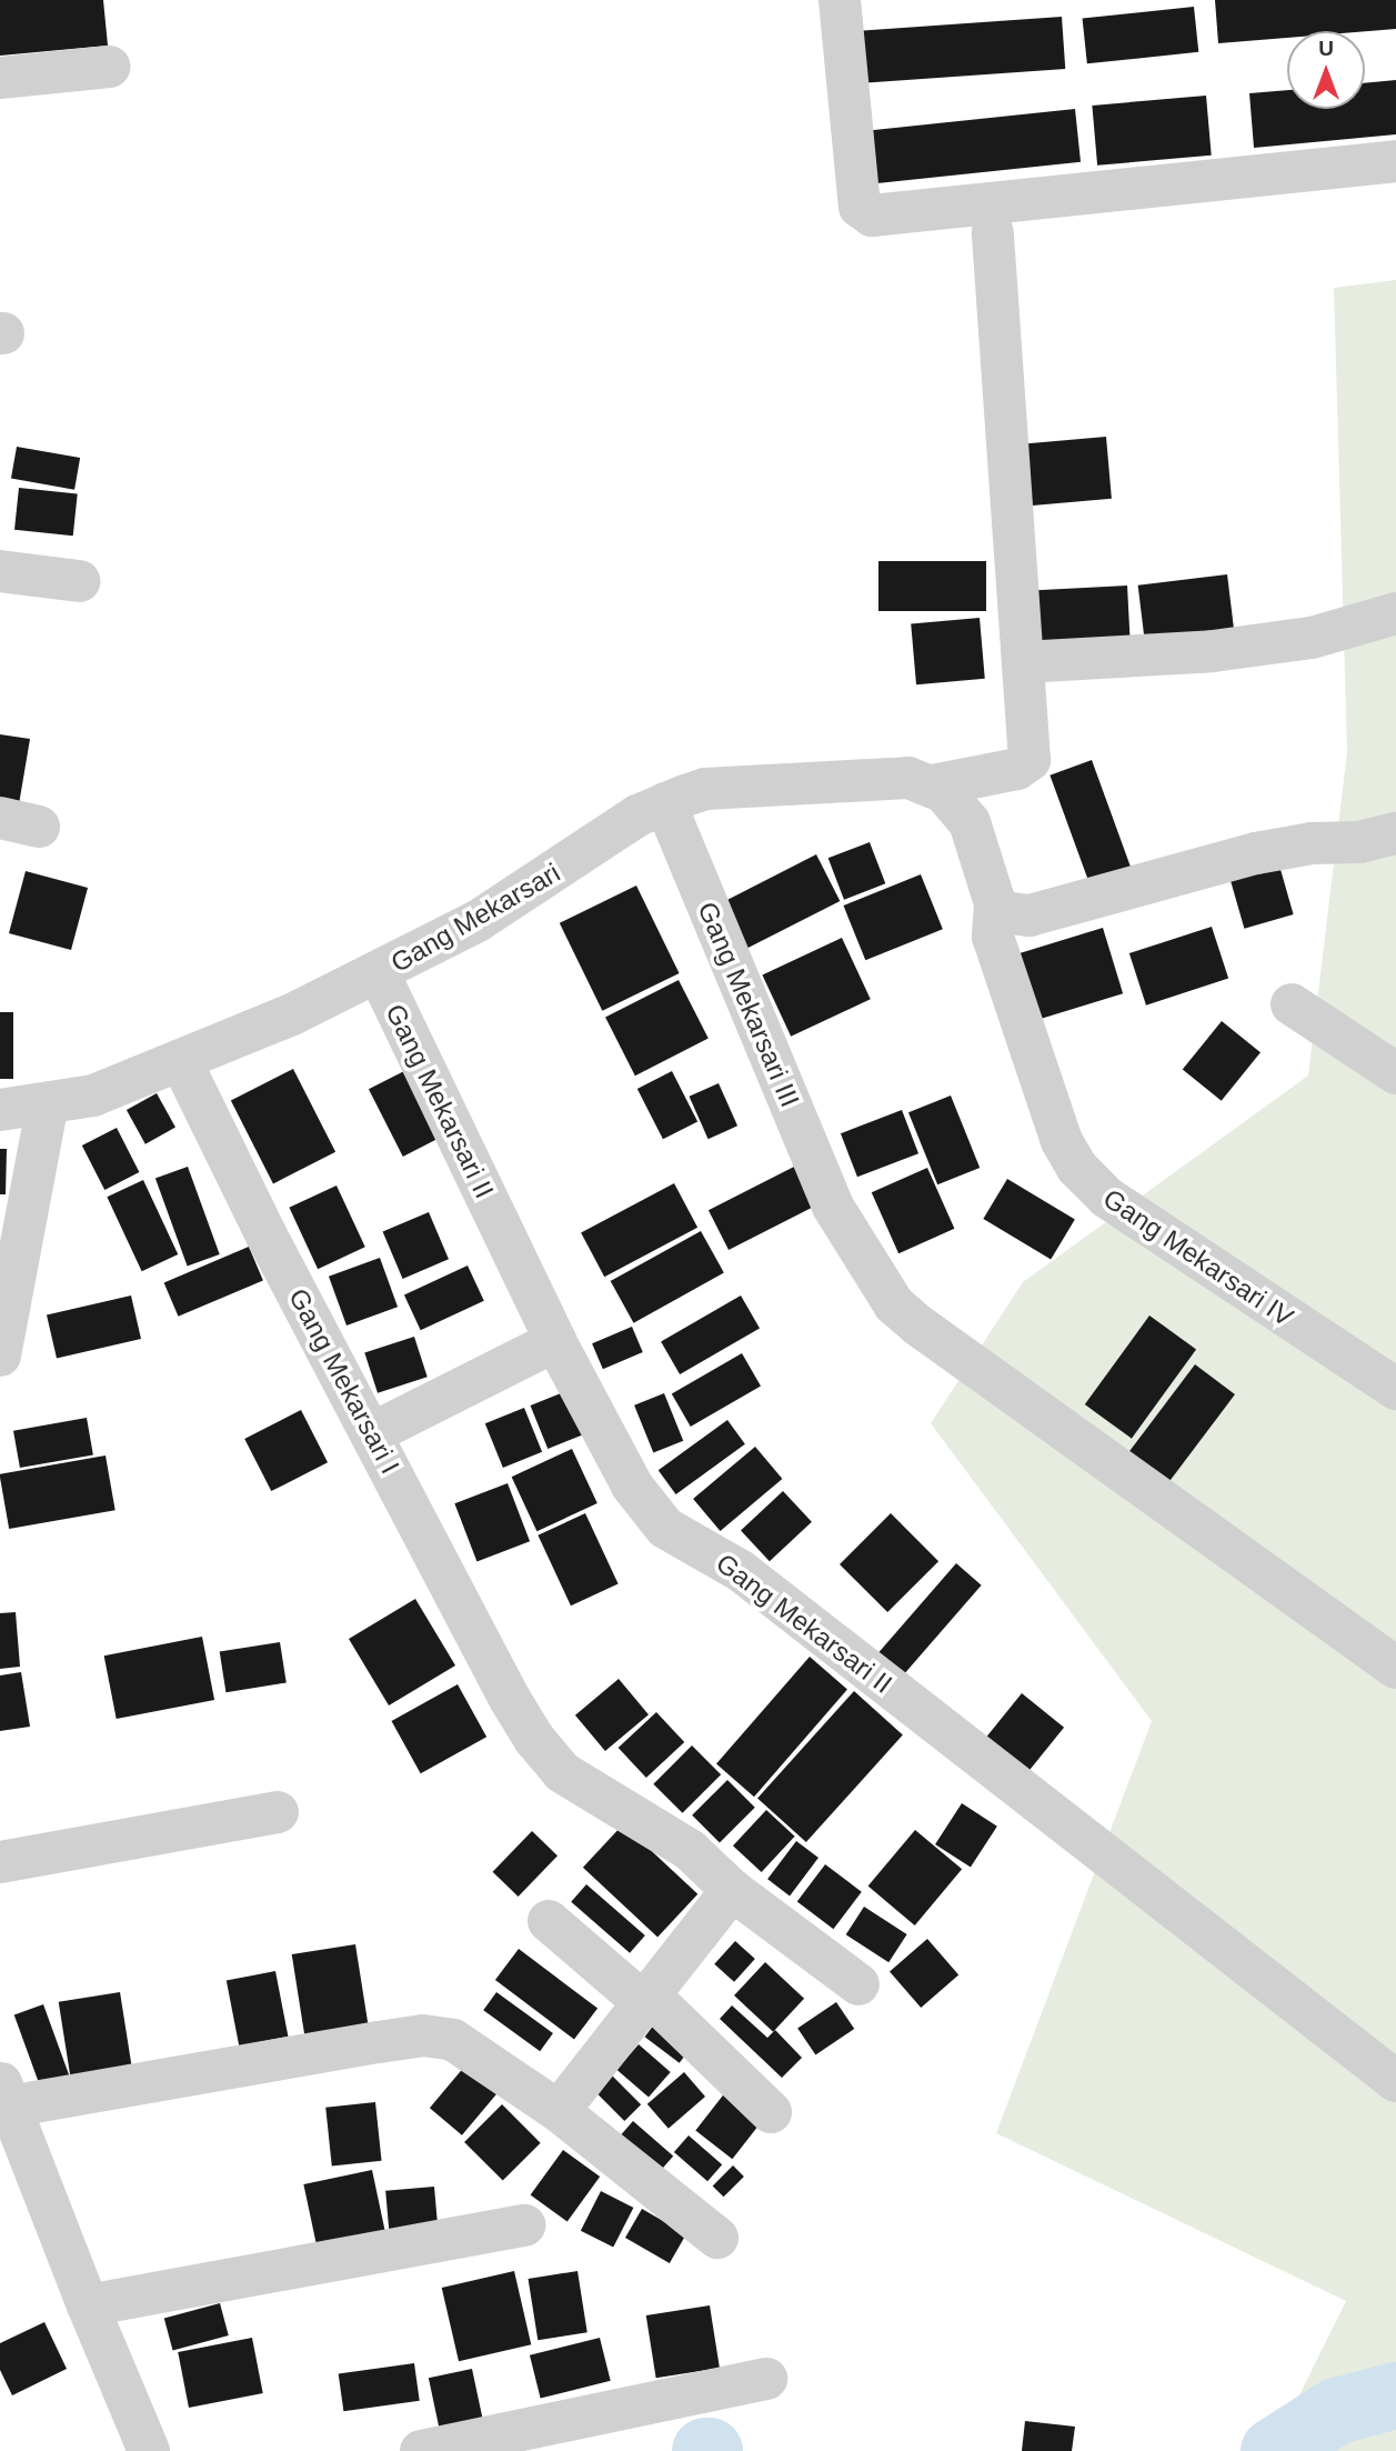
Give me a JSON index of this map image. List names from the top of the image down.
{
  "streets": {
    "street": [
      "Gang Mekarsari",
      "Gang Mekarsari III",
      "Gang Mekarsari II",
      "Gang Mekarsari IV",
      "Gang Mekarsari I"
    ]
  },
  "crossings": [
    ["Gang Mekarsari", "Gang Mekarsari III"],
    ["Gang Mekarsari", "Gang Mekarsari II"],
    ["Gang Mekarsari", "Gang Mekarsari IV"],
    ["Gang Mekarsari", "Gang Mekarsari I"]
  ],
  "north": "top"
}
